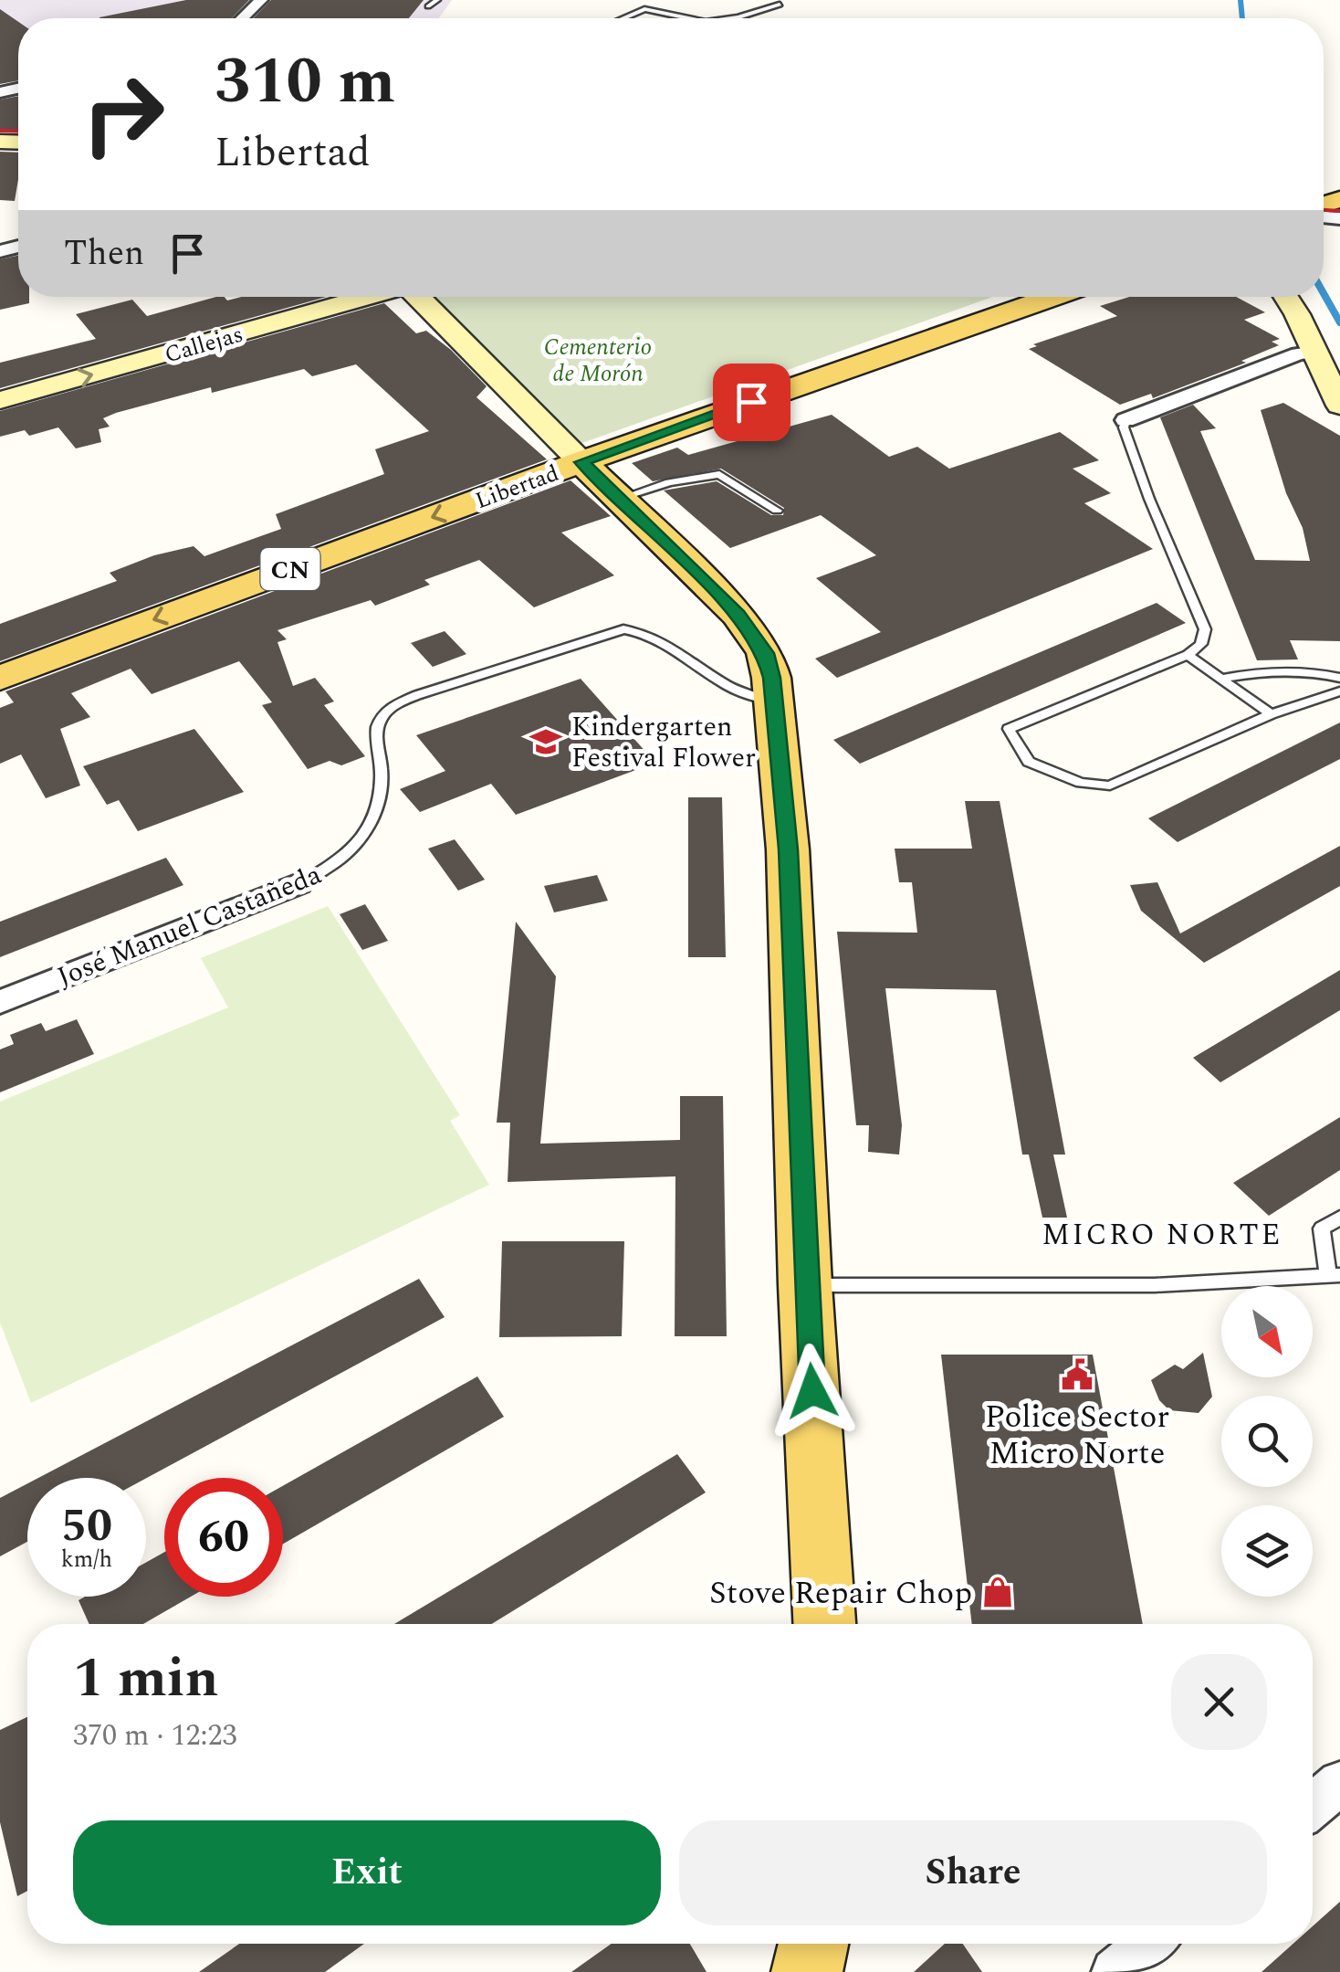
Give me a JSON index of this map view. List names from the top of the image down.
{
  "streets": {
    "main road": ["Callejas", "Libertad", "CN"],
    "street": ["José Manuel Castañeda"]
  },
  "one_way": ["Callejas", "Libertad"],
  "districts": ["MICRO NORTE"],
  "parks": ["Cementerio de Morón"],
  "places": {
    "school or university": ["Kindergarten Festival Flower"],
    "public building": ["Police Sector Micro Norte"],
    "shop": ["Stove Repair Chop"]
  },
  "north": "bottom right",
  "page": {
    "turn": ["310 m", "Libertad"],
    "then": "Then",
    "speed": "50 km/h",
    "limit": "60",
    "heading": ["1 min", "370 m · 12:23"],
    "buttons": ["Exit", "Share"]
  }
}
